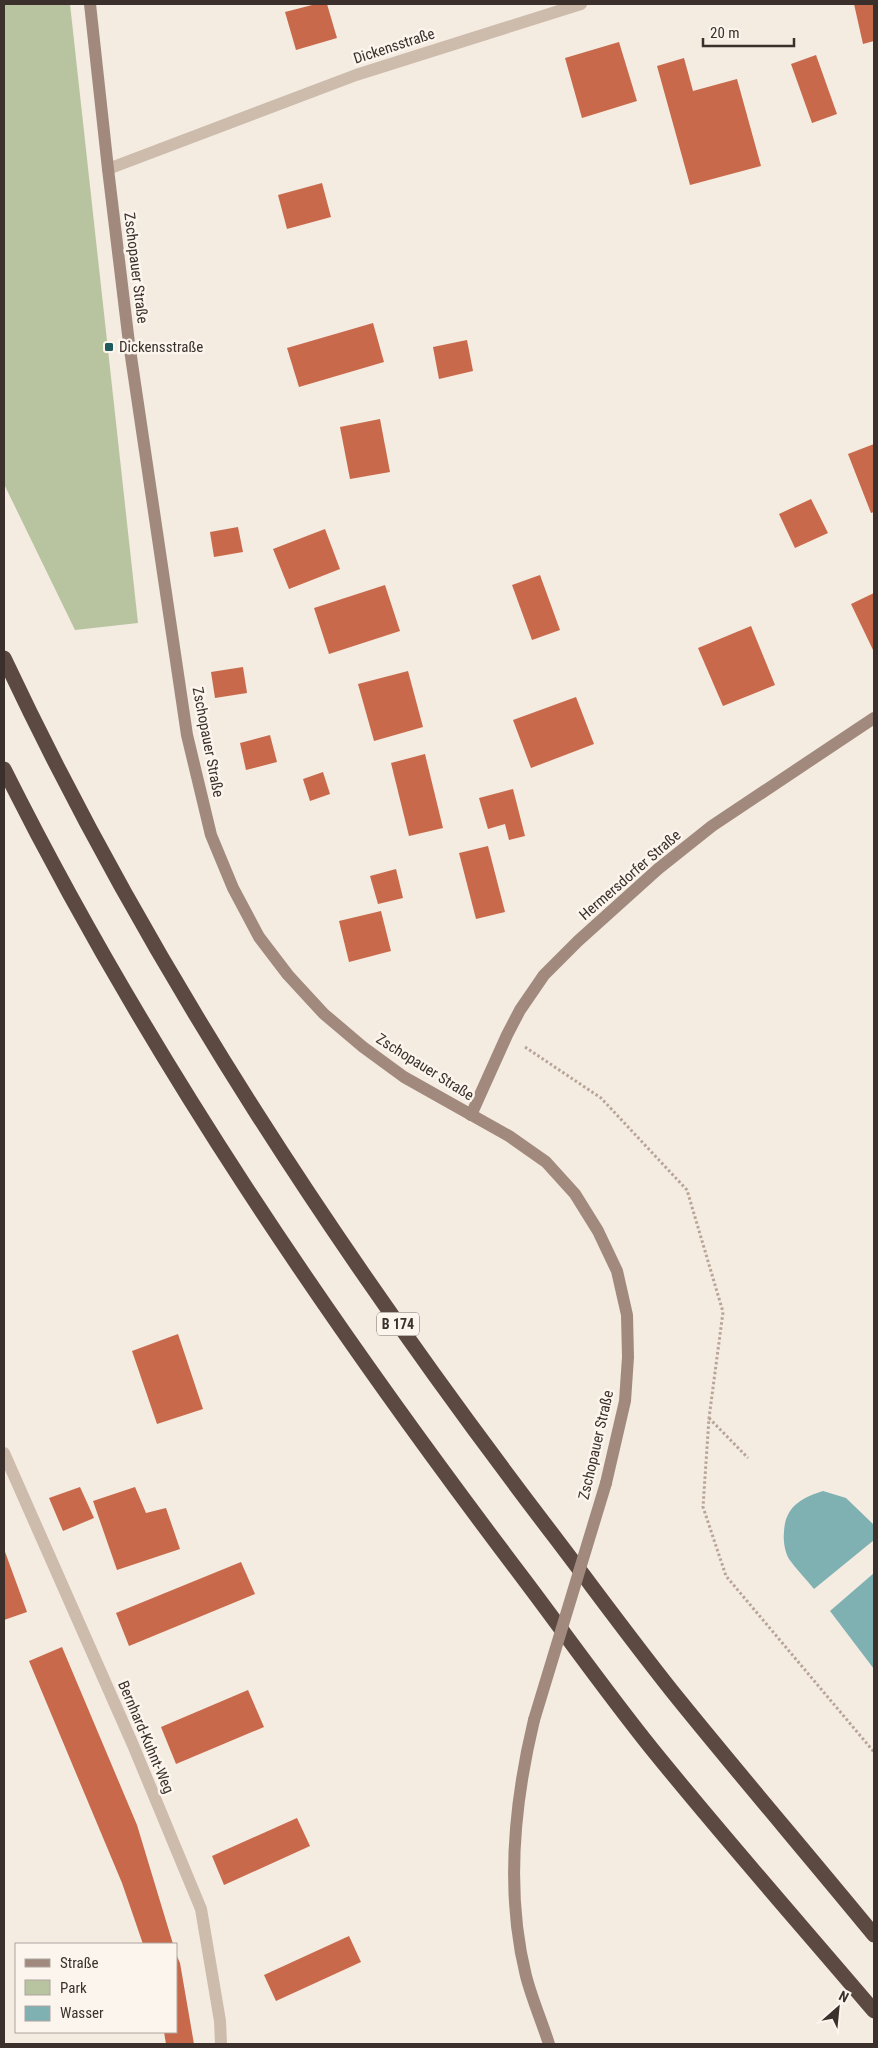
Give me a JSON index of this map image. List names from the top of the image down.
{
  "streets": {
    "highway": ["B 174"],
    "street": [
      "Dickensstraße",
      "Zschopauer Straße",
      "Hermersdorfer Straße",
      "Bernhard-Kuhnt-Weg"
    ]
  },
  "crossings": [
    ["Dickensstraße", "Zschopauer Straße"],
    ["Zschopauer Straße", "Hermersdorfer Straße"]
  ],
  "places": {
    "transit": ["Dickensstraße"]
  },
  "legend": ["Straße", "Park", "Wasser"],
  "scale_bar": "20 m",
  "north": "top right"
}
